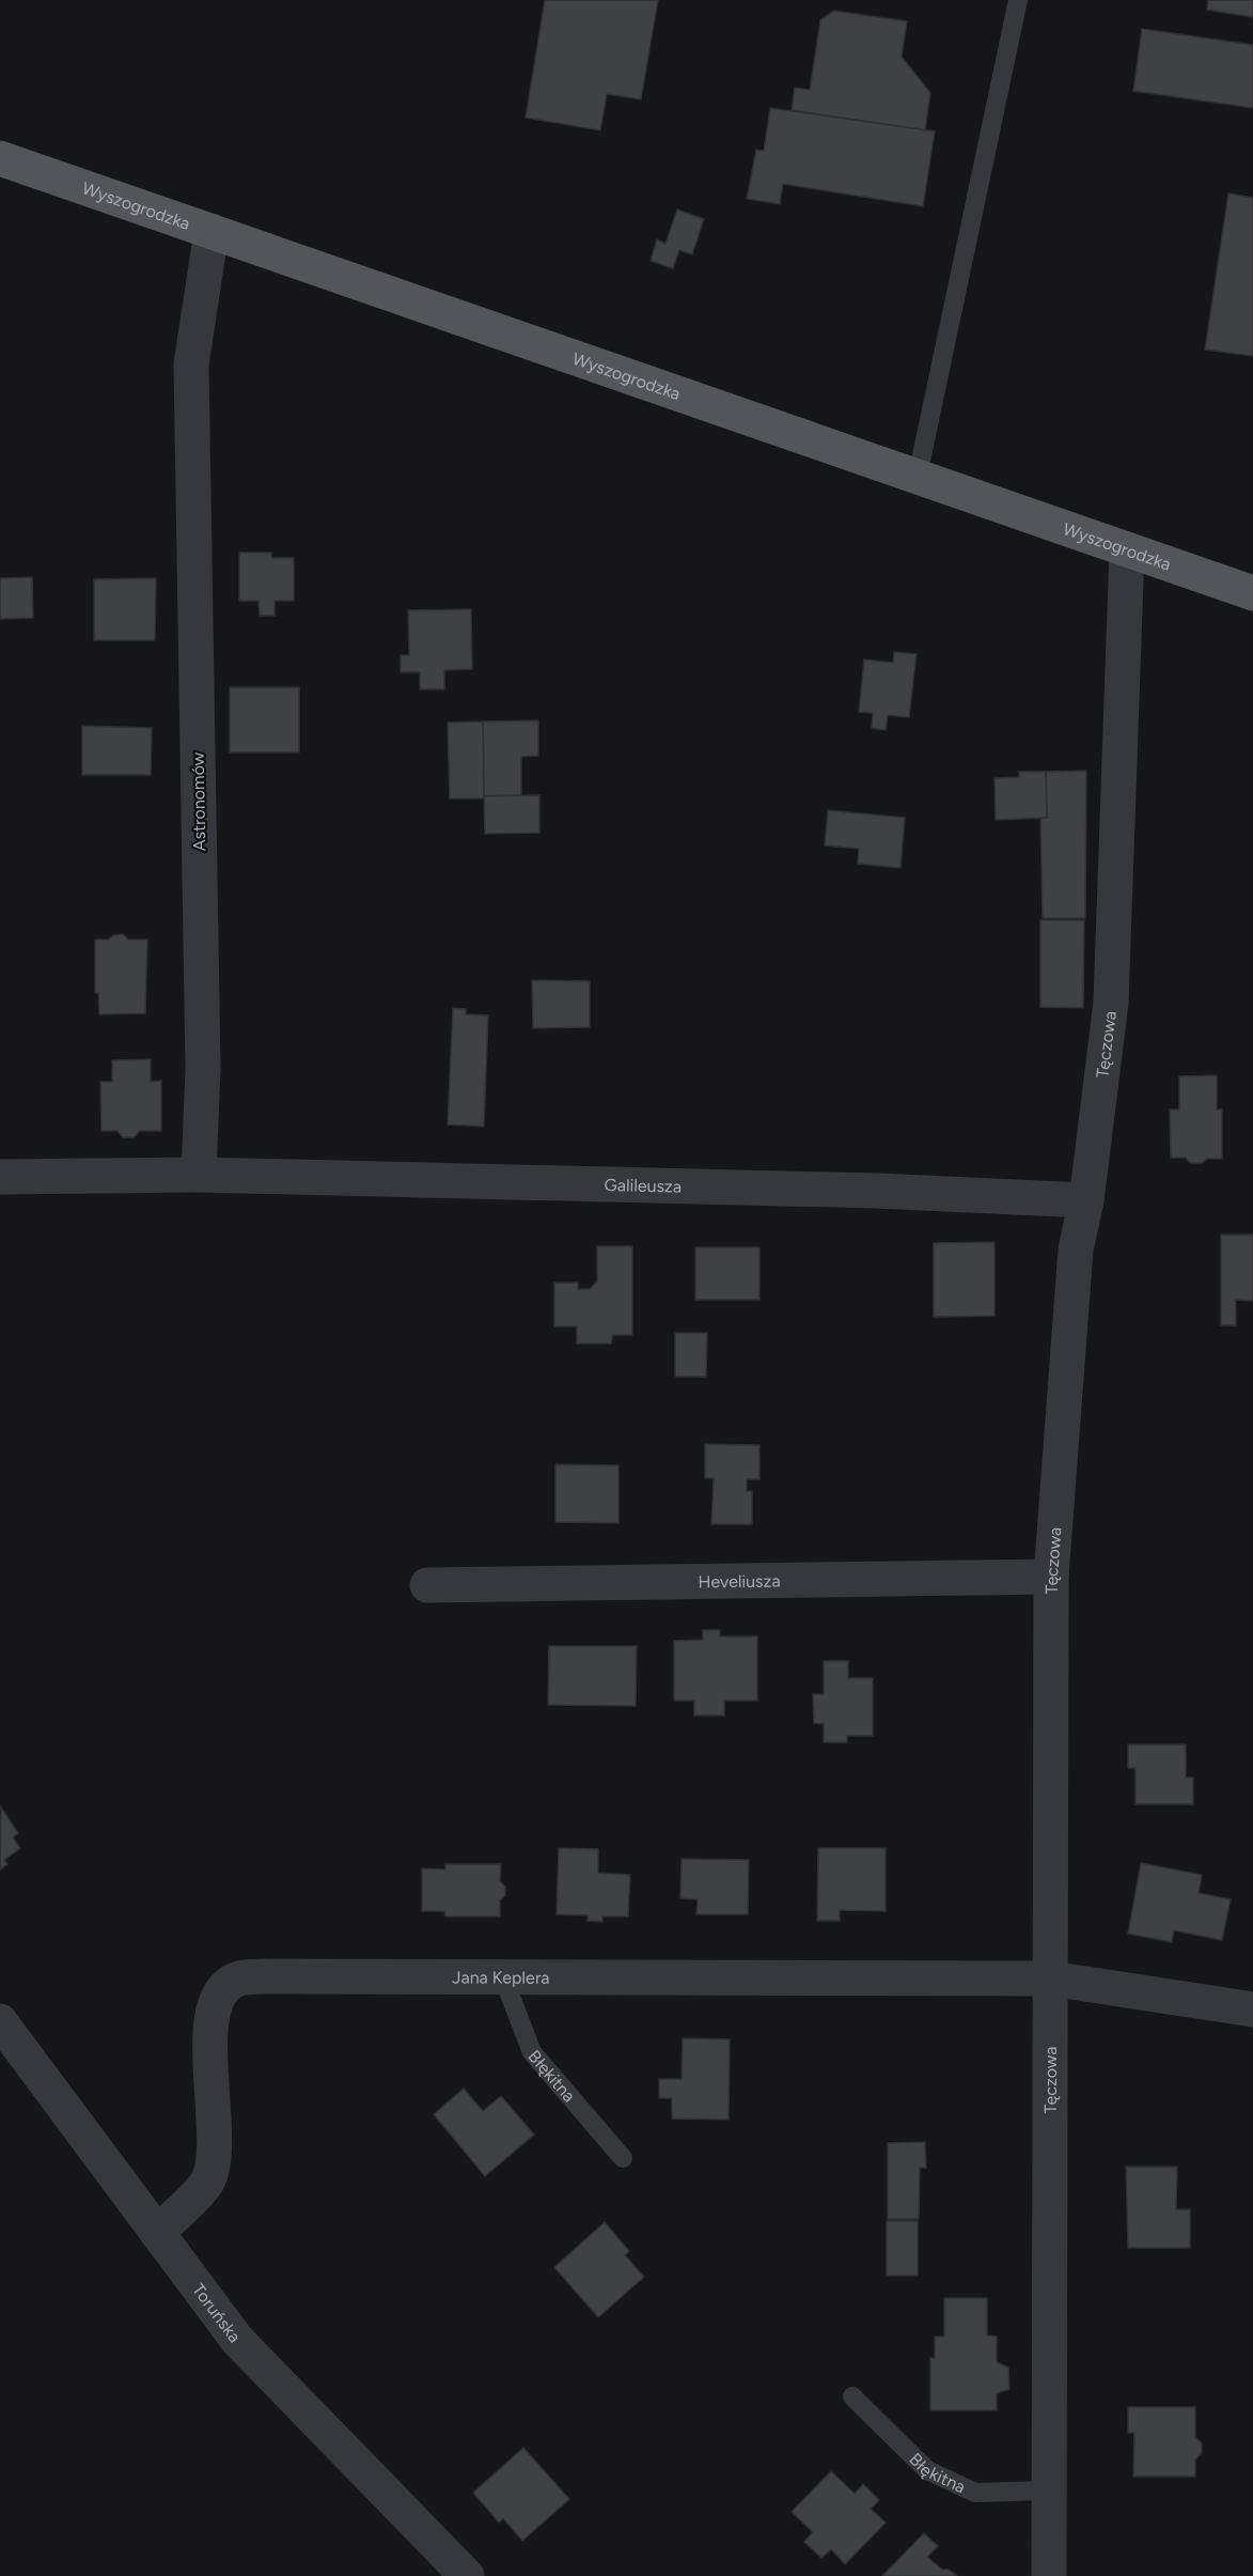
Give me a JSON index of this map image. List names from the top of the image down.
{
  "streets": {
    "main road": ["Wyszogrodzka"],
    "street": [
      "Astronomów",
      "Tęczowa",
      "Galileusza",
      "Heveliusza",
      "Jana Keplera",
      "Toruńska"
    ],
    "lane": ["Błękitna"]
  },
  "crossings": [
    ["Wyszogrodzka", "Astronomów"],
    ["Wyszogrodzka", "Tęczowa"],
    ["Astronomów", "Galileusza"],
    ["Tęczowa", "Galileusza"],
    ["Tęczowa", "Heveliusza"],
    ["Tęczowa", "Jana Keplera"],
    ["Tęczowa", "Błękitna"],
    ["Jana Keplera", "Błękitna"],
    ["Jana Keplera", "Toruńska"]
  ]
}
